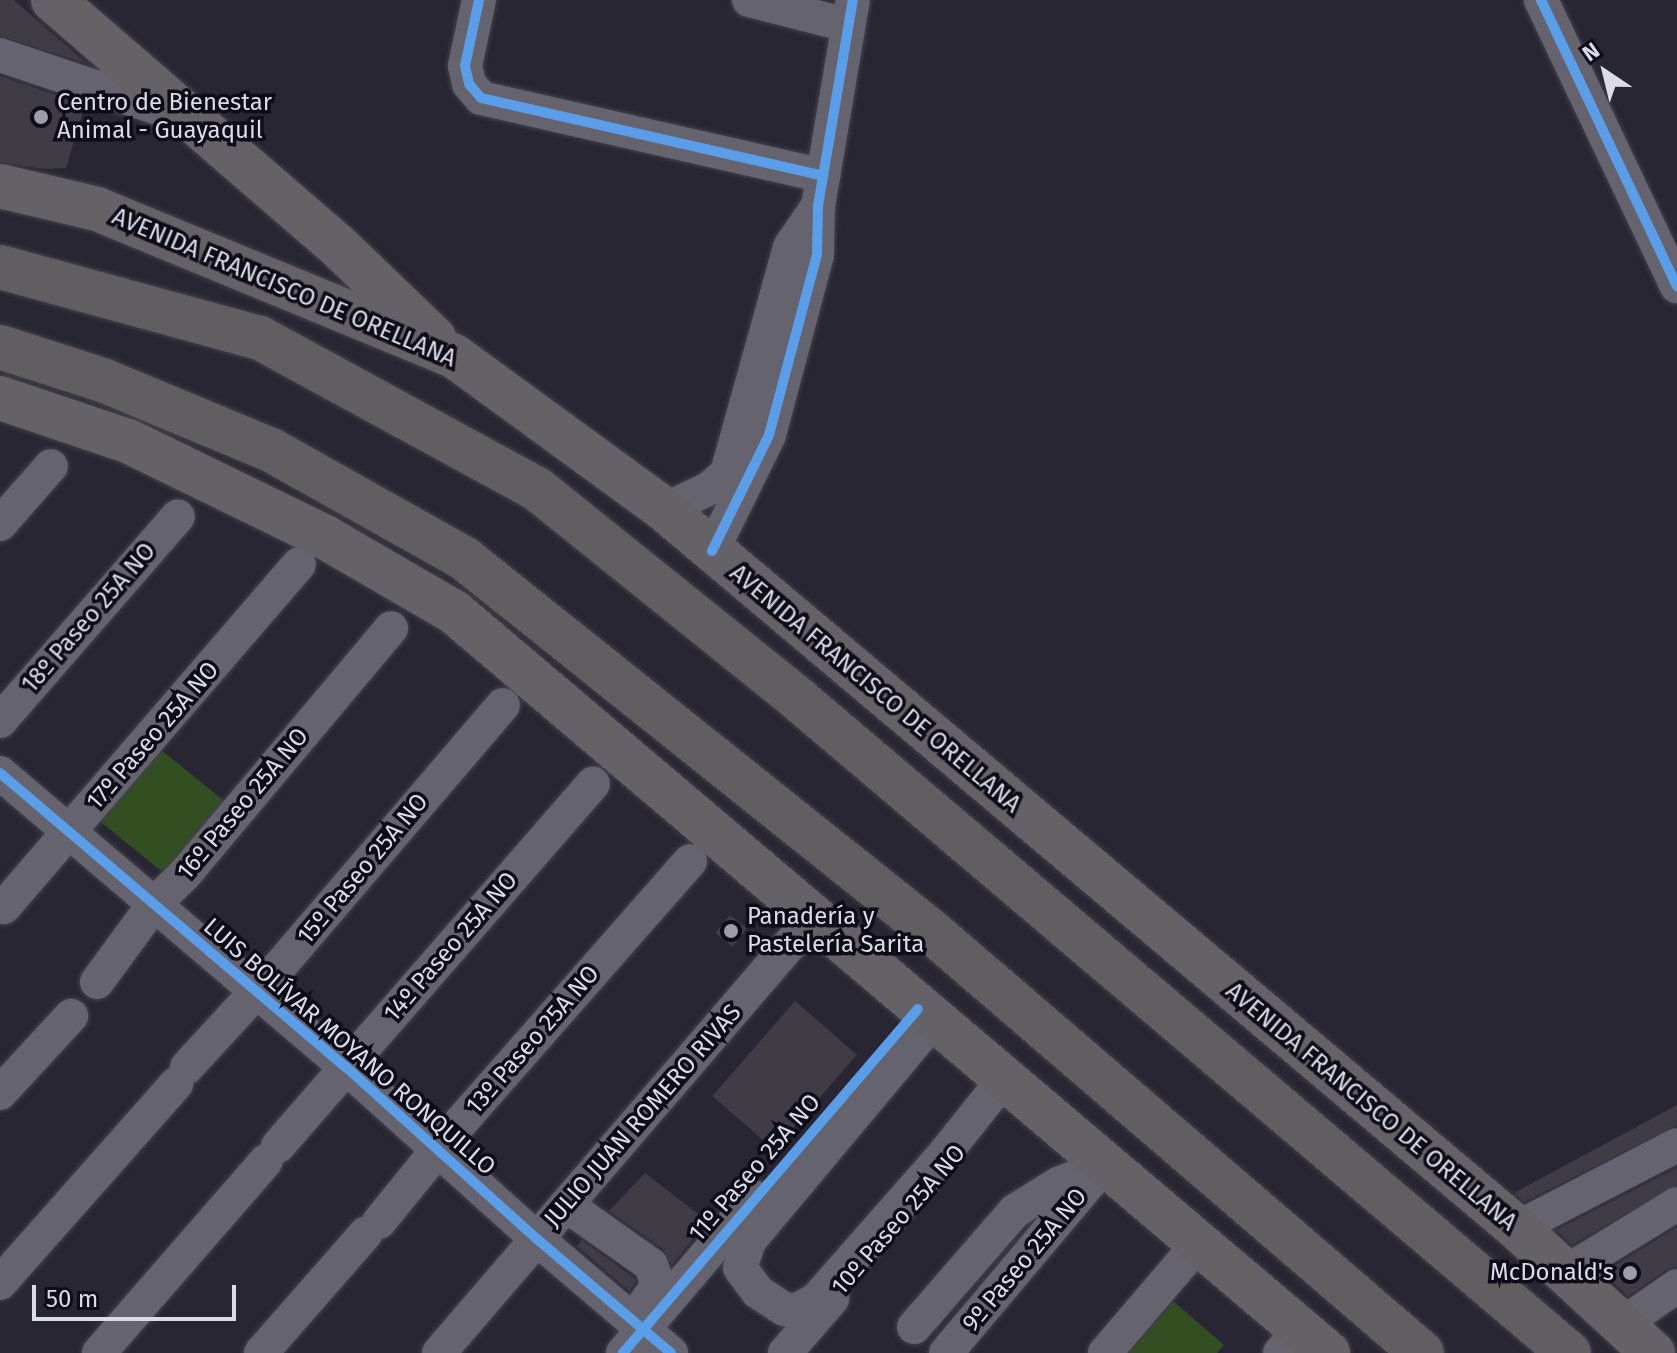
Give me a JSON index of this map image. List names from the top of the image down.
{
  "streets": {
    "main road": ["AVENIDA FRANCISCO DE ORELLANA"],
    "street": [
      "18º Paseo 25A NO",
      "17º Paseo 25A NO",
      "16º Paseo 25A NO",
      "15º Paseo 25A NO",
      "14º Paseo 25A NO",
      "13º Paseo 25A NO",
      "LUIS BOLÍVAR MOYANO RONQUILLO",
      "JULIO JUAN ROMERO RIVAS",
      "11º Paseo 25A NO",
      "10º Paseo 25A NO",
      "9º Paseo 25A NO"
    ]
  },
  "crossings": [
    ["17º Paseo 25A NO", "LUIS BOLÍVAR MOYANO RONQUILLO"],
    ["16º Paseo 25A NO", "LUIS BOLÍVAR MOYANO RONQUILLO"],
    ["15º Paseo 25A NO", "LUIS BOLÍVAR MOYANO RONQUILLO"],
    ["14º Paseo 25A NO", "LUIS BOLÍVAR MOYANO RONQUILLO"],
    ["13º Paseo 25A NO", "LUIS BOLÍVAR MOYANO RONQUILLO"],
    ["LUIS BOLÍVAR MOYANO RONQUILLO", "JULIO JUAN ROMERO RIVAS"],
    ["LUIS BOLÍVAR MOYANO RONQUILLO", "11º Paseo 25A NO"]
  ],
  "places": ["Centro de Bienestar Animal - Guayaquil", "Panadería y Pastelería Sarita", "McDonald's"],
  "scale_bar": "50 m",
  "north": "top left"
}
